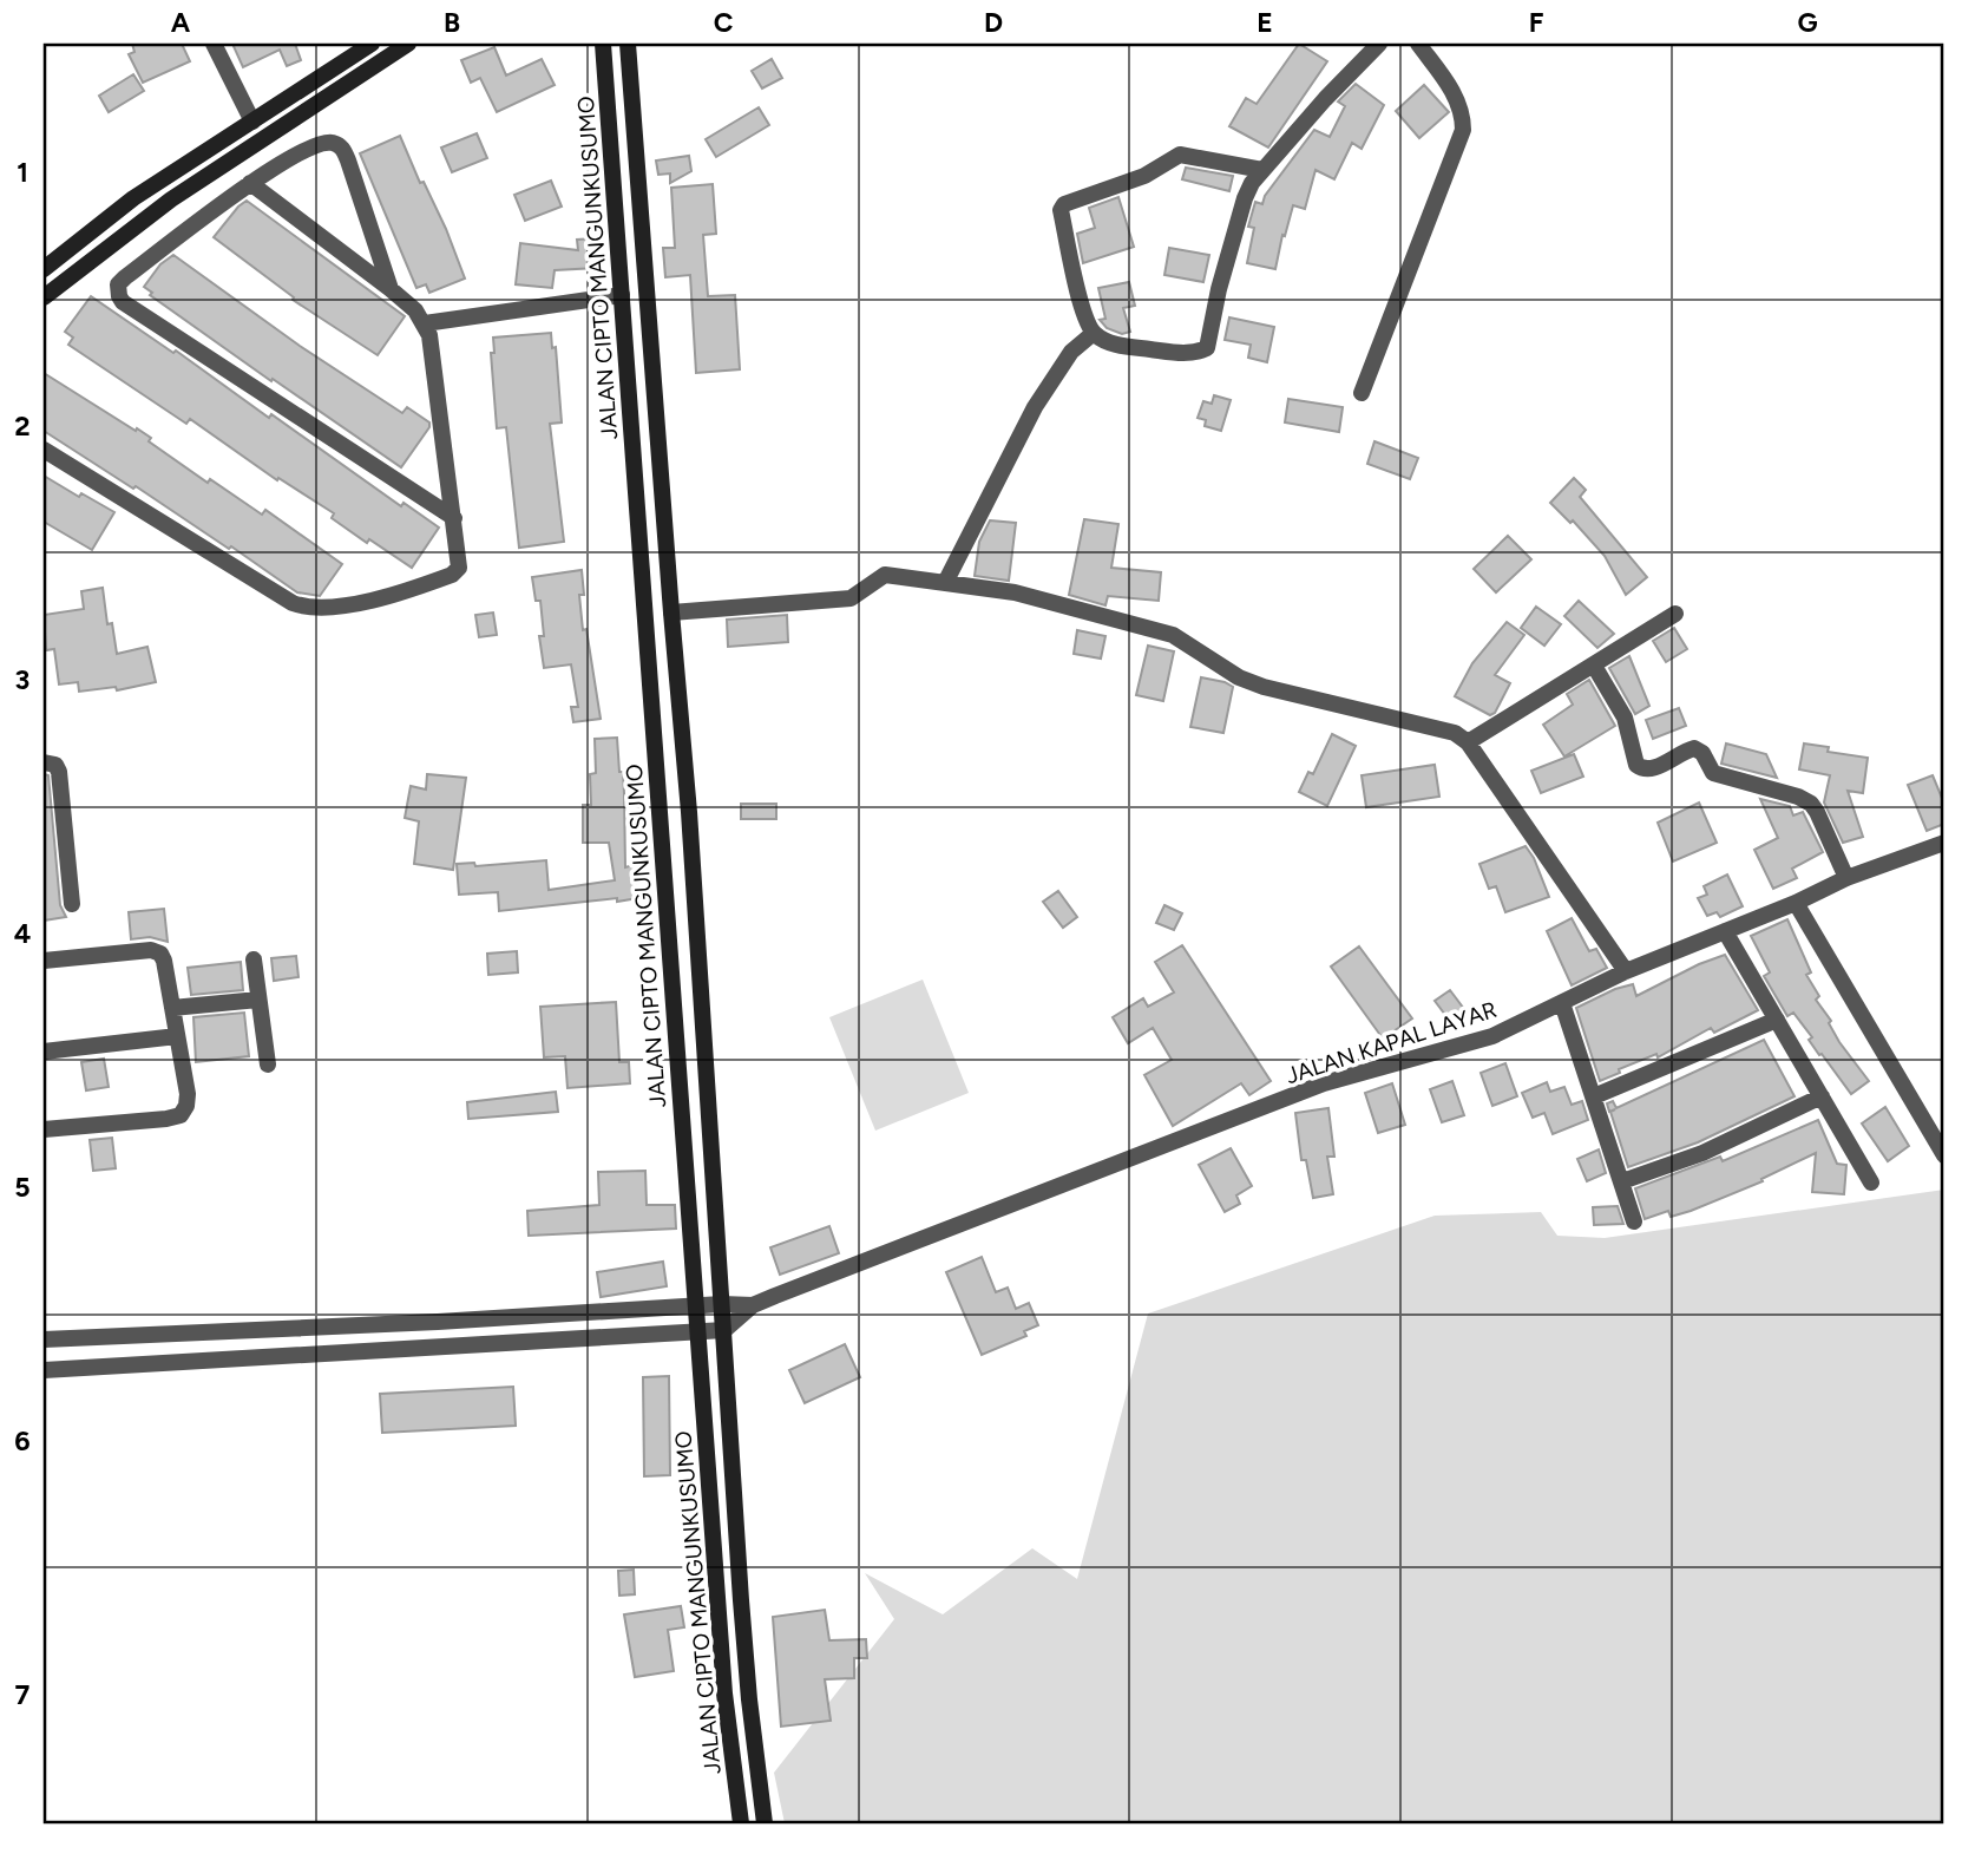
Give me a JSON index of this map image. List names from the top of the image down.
{
  "streets": {
    "street": ["JALAN CIPTO MANGUNKUSUMO", "JALAN KAPAL LAYAR"]
  },
  "grid": {
    "columns": [
      "A",
      "B",
      "C",
      "D",
      "E",
      "F",
      "G"
    ],
    "rows": [
      "1",
      "2",
      "3",
      "4",
      "5",
      "6",
      "7"
    ]
  }
}
